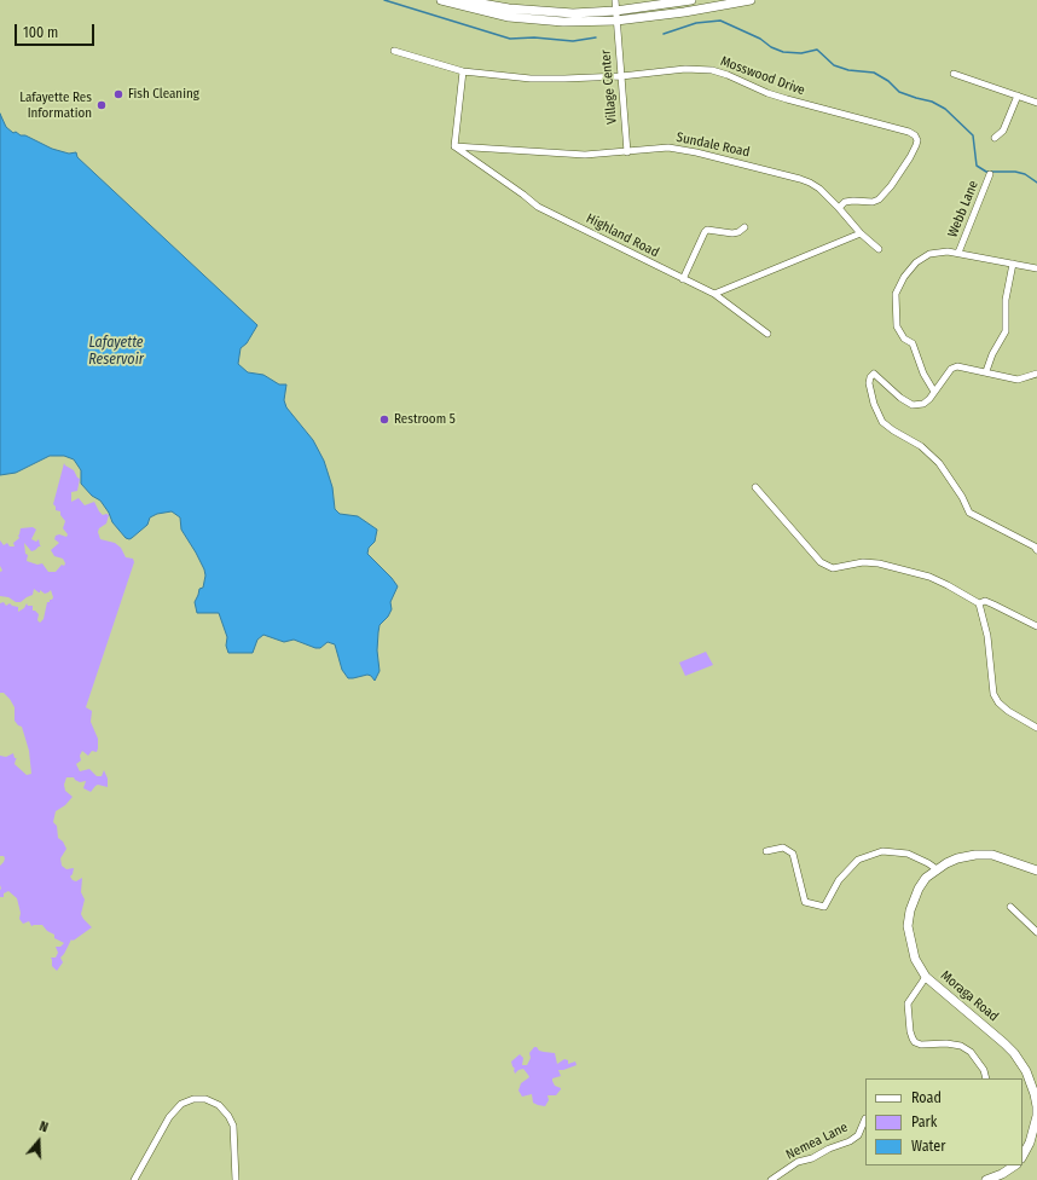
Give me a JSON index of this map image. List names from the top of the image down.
{
  "streets": {
    "main road": ["Moraga Road"],
    "street": [
      "Mosswood Drive",
      "Village Center",
      "Sundale Road",
      "Webb Lane",
      "Highland Road",
      "Nemea Lane"
    ]
  },
  "crossings": [
    ["Mosswood Drive", "Village Center"],
    ["Mosswood Drive", "Sundale Road"],
    ["Village Center", "Sundale Road"],
    ["Sundale Road", "Highland Road"]
  ],
  "water": ["Lafayette Reservoir"],
  "places": ["Fish Cleaning", "Lafayette Res Information", "Restroom 5"],
  "legend": ["Road", "Park", "Water"],
  "scale_bar": "100 m",
  "north": "top"
}
